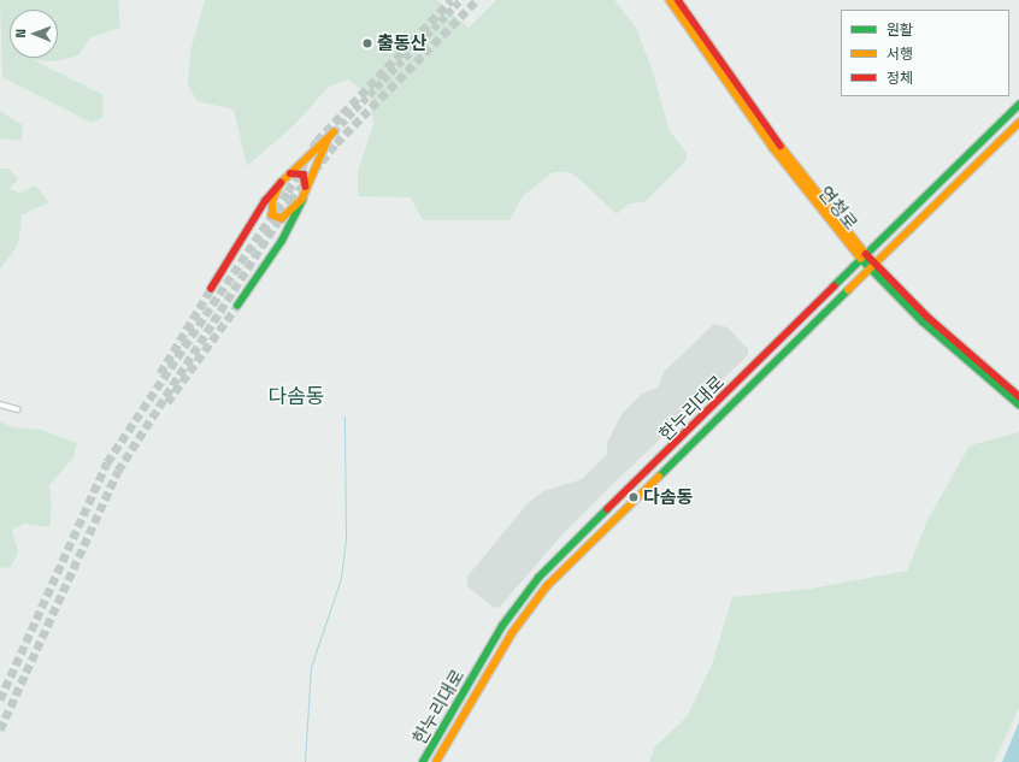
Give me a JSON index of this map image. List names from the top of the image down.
{
  "streets": {
    "main road": ["연청로", "한누리대로"]
  },
  "crossings": [
    ["연청로", "한누리대로"]
  ],
  "districts": ["다솜동"],
  "places": ["출동산", "다솜동"],
  "legend": ["원활", "서행", "정체"],
  "north": "left"
}
